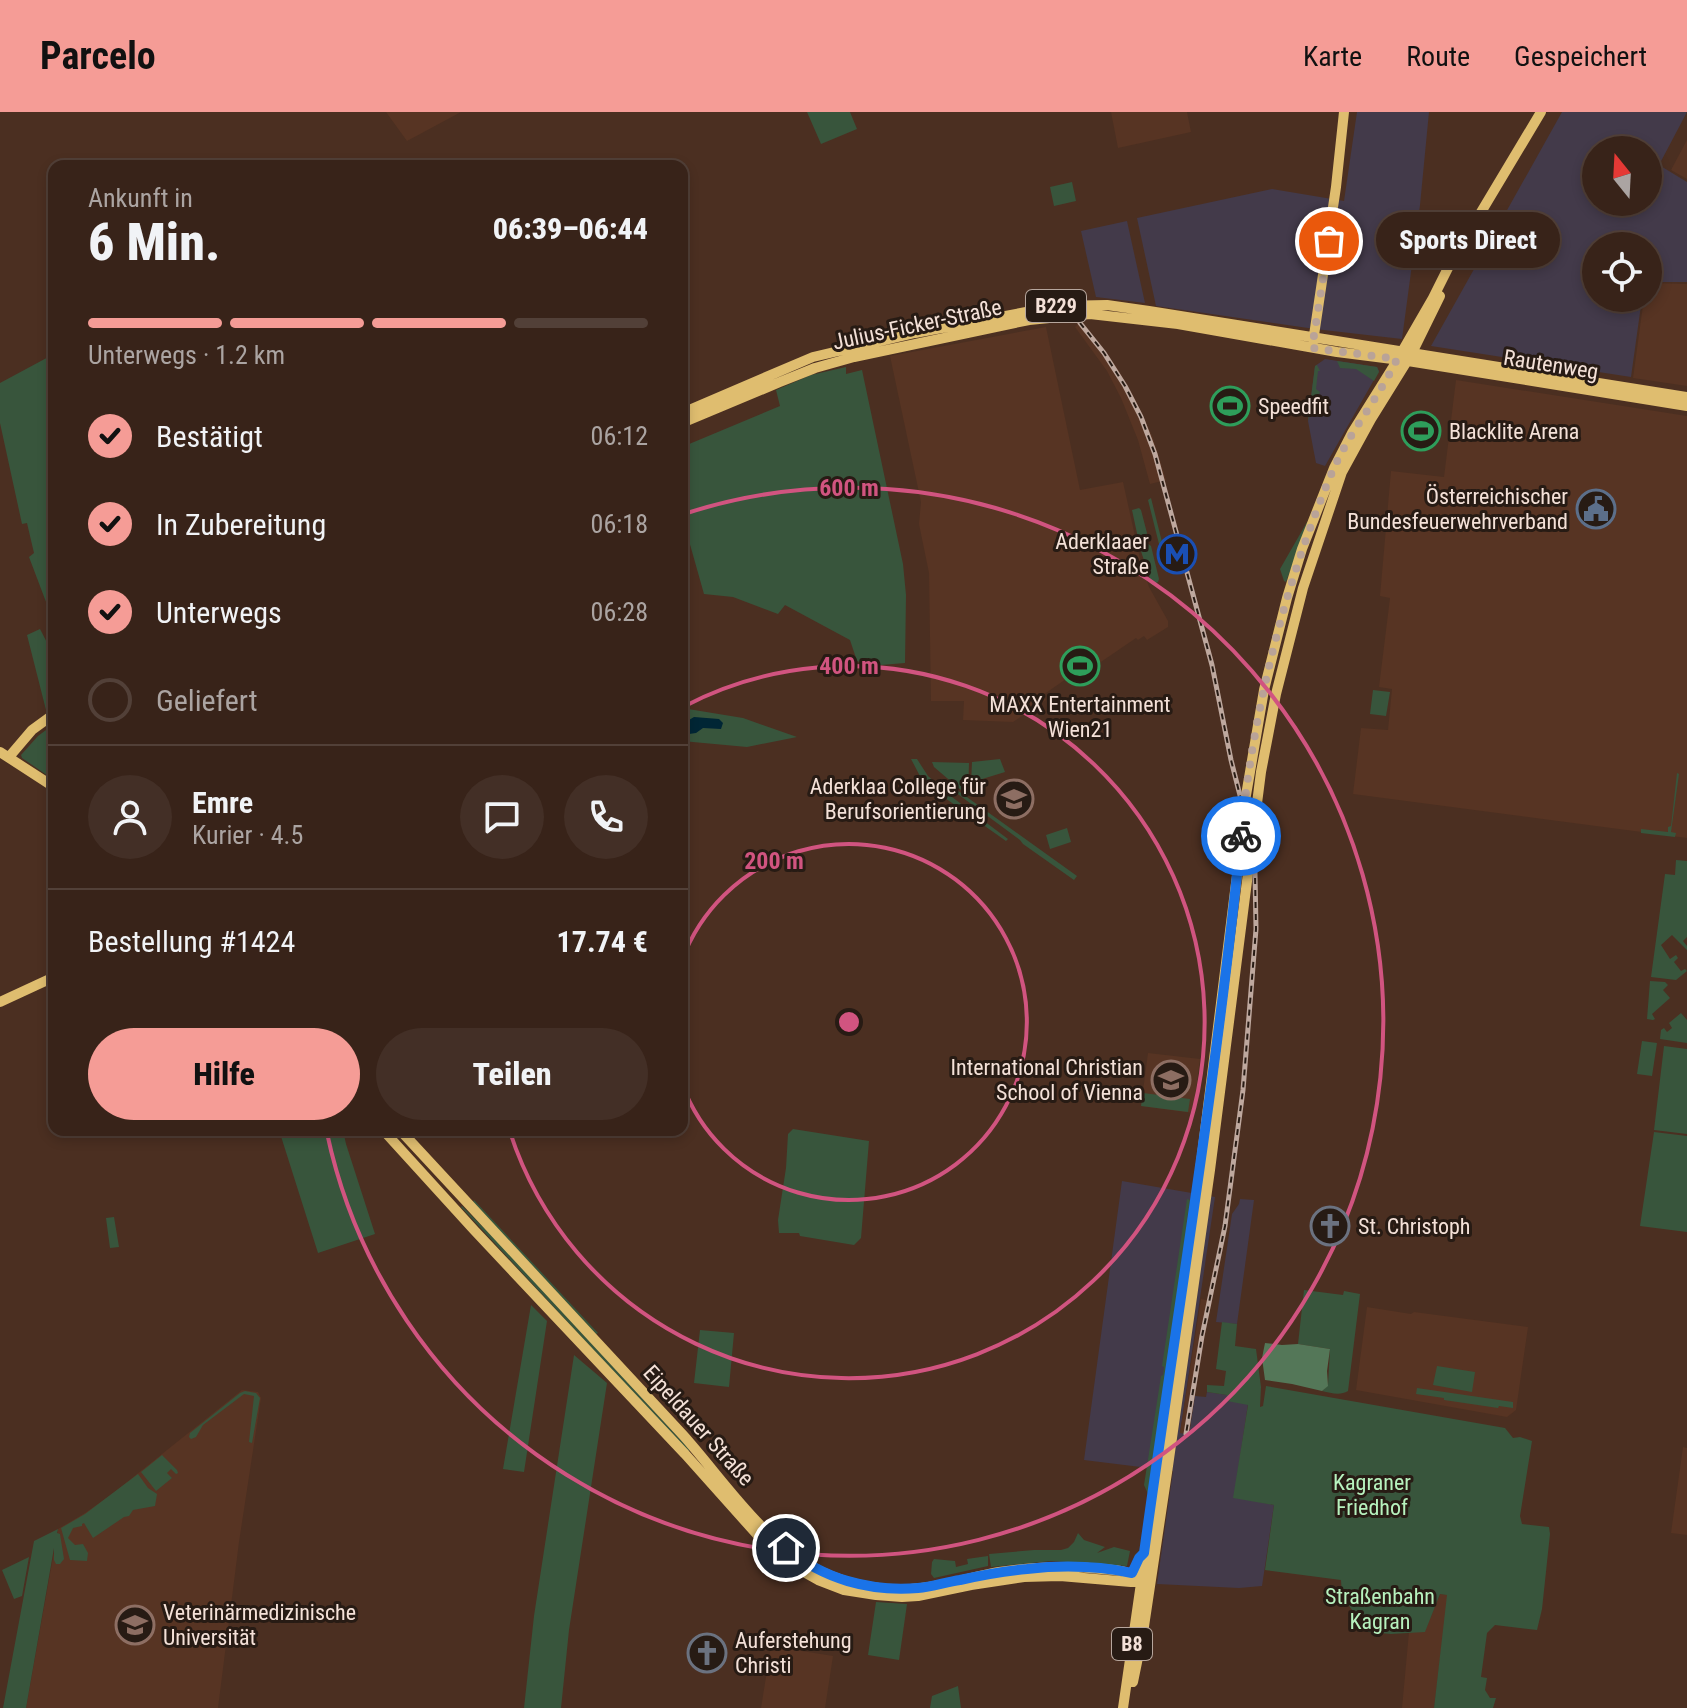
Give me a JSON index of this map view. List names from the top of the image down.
{
  "streets": {
    "main road": [
      "B229",
      "Julius-Ficker-Straße",
      "Rautenweg",
      "Eipeldauer Straße",
      "B8"
    ]
  },
  "crossings": [
    ["Julius-Ficker-Straße", "Rautenweg"],
    ["Julius-Ficker-Straße", "B8"],
    ["Rautenweg", "B8"],
    ["Eipeldauer Straße", "B8"]
  ],
  "parks": ["Kagraner Friedhof", "Straßenbahn Kagran"],
  "places": {
    "other": ["Sports Direct"],
    "sports": ["Speedfit", "Blacklite Arena", "MAXX Entertainment Wien21"],
    "public building": ["Österreichischer Bundesfeuerwehrverband"],
    "metro station": ["Aderklaaer Straße"],
    "school or university": ["Aderklaa College für Berufsorientierung", "International Christian School of Vienna", "Veterinärmedizinische Universität"],
    "church": ["St. Christoph", "Auferstehung Christi"]
  },
  "north": "top",
  "page": {
    "header": "Parcelo",
    "nav": ["Karte", "Route", "Gespeichert"],
    "heading": ["6 Min.", "Ankunft in", "06:39–06:44"],
    "panel": [
      "Emre",
      "Kurier · 4.5",
      "Bestellung #1424",
      "17.74 €"
    ],
    "bubble": "Sports Direct",
    "bar": "Unterwegs · 1.2 km",
    "list": [
      ["Bestätigt", "06:12"],
      ["In Zubereitung", "06:18"],
      ["Unterwegs", "06:28"],
      "Geliefert"
    ],
    "buttons": ["Hilfe", "Teilen"]
  },
  "rings": ["600 m", "400 m", "200 m"]
}
